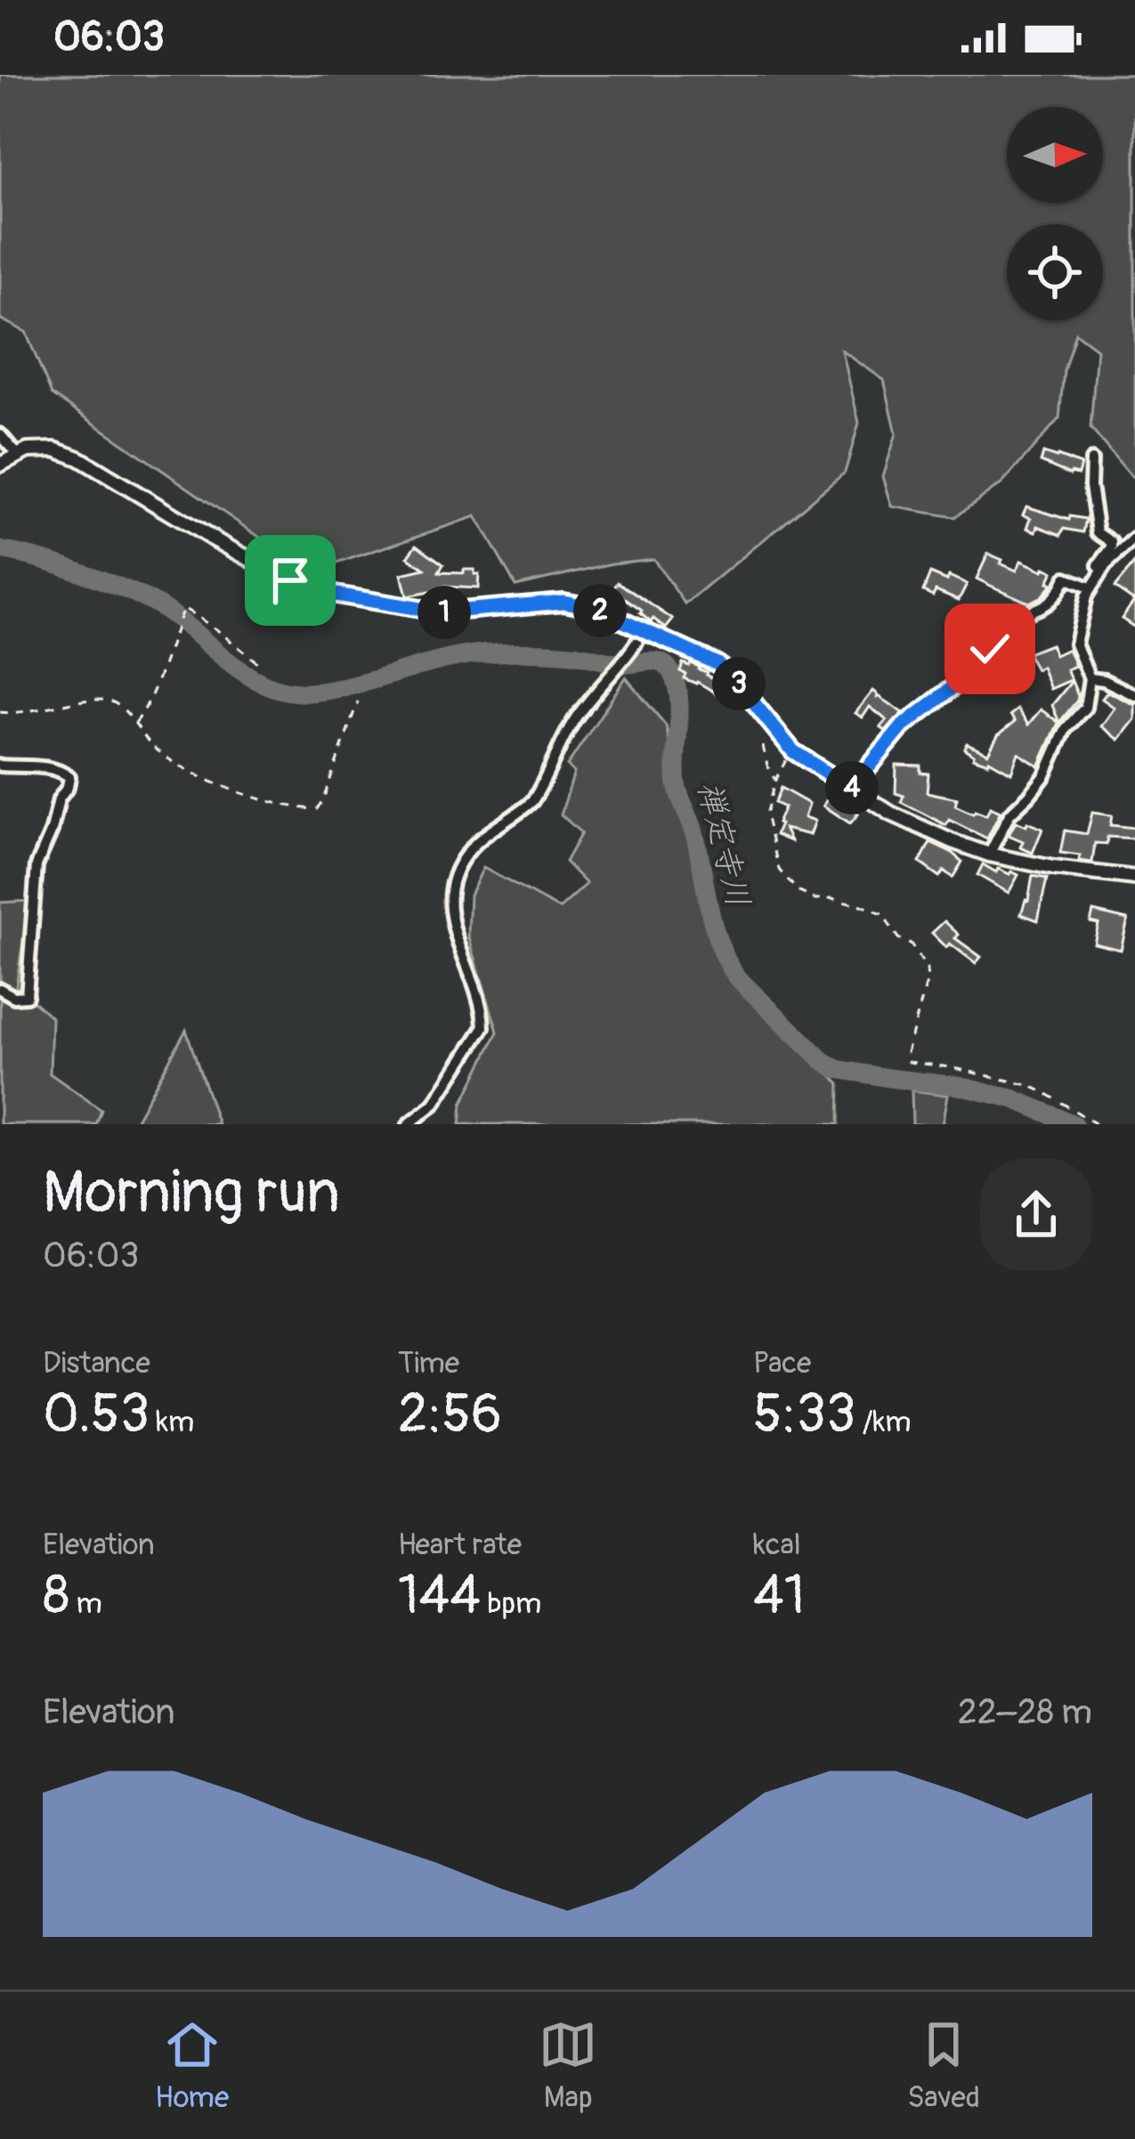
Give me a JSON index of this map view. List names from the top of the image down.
{
  "water": ["禅定寺川"],
  "north": "right",
  "page": {
    "status": "06:03",
    "pins": [
      "2",
      "1",
      "3",
      "4"
    ],
    "heading": ["Morning run", "06:03"],
    "stats": [
      ["Distance", "0.53 km"],
      ["Time", "2:56"],
      ["Pace", "5:33 /km"],
      ["Elevation", "8 m"],
      ["Heart rate", "144 bpm"],
      ["kcal", "41"]
    ],
    "chart": ["Elevation", "22–28 m"],
    "tabs": ["Home", "Map", "Saved"]
  }
}
